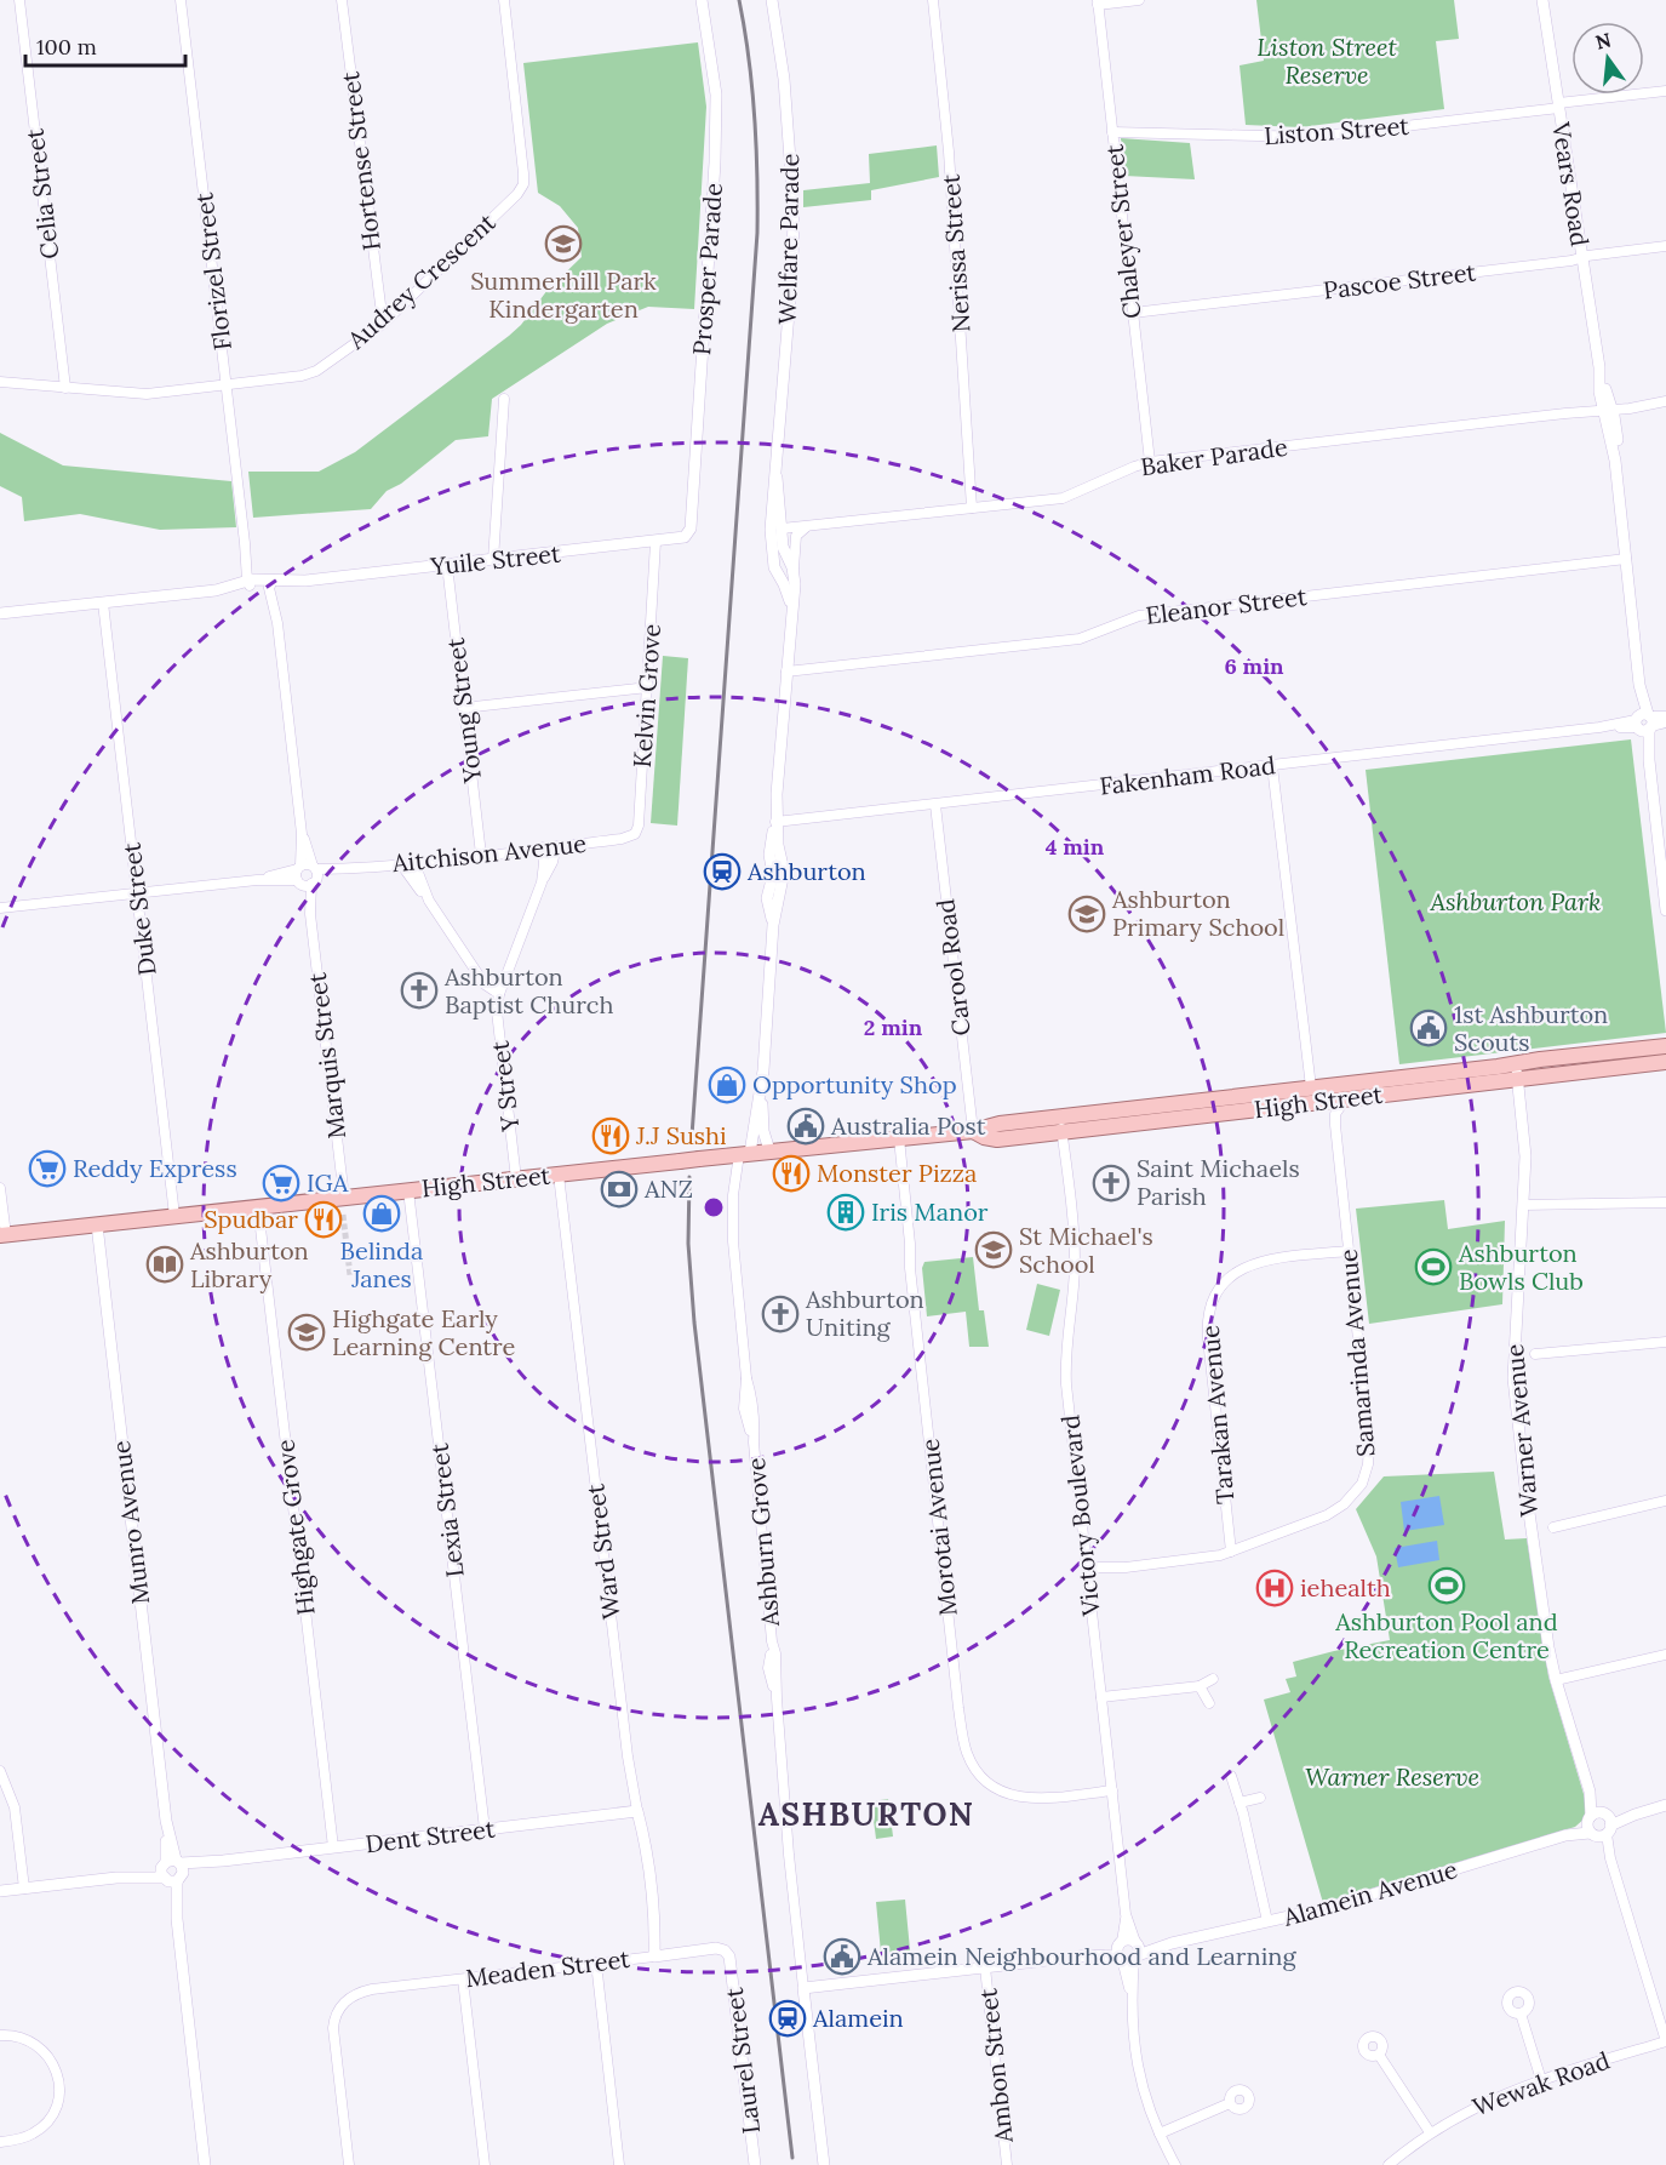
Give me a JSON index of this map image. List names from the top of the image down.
{
  "streets": {
    "main road": ["High Street"],
    "street": [
      "Liston Street",
      "Hortense Street",
      "Vears Road",
      "Celia Street",
      "Chaleyer Street",
      "Welfare Parade",
      "Nerissa Street",
      "Prosper Parade",
      "Florizel Street",
      "Audrey Crescent",
      "Pascoe Street",
      "Baker Parade",
      "Yuile Street",
      "Eleanor Street",
      "Kelvin Grove",
      "Young Street",
      "Fakenham Road",
      "Aitchison Avenue",
      "Duke Street",
      "Carool Road",
      "Marquis Street",
      "Y Street",
      "Samarinda Avenue",
      "Tarakan Avenue",
      "Warner Avenue",
      "Lexia Street",
      "Victory Boulevard",
      "Munro Avenue",
      "Highgate Grove",
      "Morotai Avenue",
      "Ashburn Grove",
      "Ward Street",
      "Dent Street",
      "Alamein Avenue",
      "Meaden Street",
      "Laurel Street",
      "Ambon Street",
      "Wewak Road"
    ]
  },
  "crossings": [
    ["Liston Street", "Vears Road"],
    ["Liston Street", "Chaleyer Street"],
    ["Hortense Street", "Audrey Crescent"],
    ["Vears Road", "Pascoe Street"],
    ["Vears Road", "Baker Parade"],
    ["Vears Road", "Eleanor Street"],
    ["Vears Road", "Fakenham Road"],
    ["Celia Street", "Audrey Crescent"],
    ["Chaleyer Street", "Pascoe Street"],
    ["Chaleyer Street", "Baker Parade"],
    ["Welfare Parade", "Baker Parade"],
    ["Welfare Parade", "Eleanor Street"],
    ["Welfare Parade", "Fakenham Road"],
    ["Welfare Parade", "High Street"],
    ["Welfare Parade", "Ashburn Grove"],
    ["Nerissa Street", "Baker Parade"],
    ["Prosper Parade", "Yuile Street"],
    ["Florizel Street", "Audrey Crescent"],
    ["Florizel Street", "Yuile Street"],
    ["Yuile Street", "Kelvin Grove"],
    ["Yuile Street", "Young Street"],
    ["Yuile Street", "Duke Street"],
    ["Yuile Street", "Marquis Street"],
    ["Kelvin Grove", "Aitchison Avenue"],
    ["Young Street", "Aitchison Avenue"],
    ["Fakenham Road", "Carool Road"],
    ["Aitchison Avenue", "Duke Street"],
    ["Aitchison Avenue", "Marquis Street"],
    ["Aitchison Avenue", "Y Street"],
    ["Duke Street", "High Street"],
    ["Carool Road", "High Street"],
    ["Marquis Street", "High Street"],
    ["Y Street", "High Street"],
    ["High Street", "Samarinda Avenue"],
    ["High Street", "Warner Avenue"],
    ["High Street", "Lexia Street"],
    ["High Street", "Victory Boulevard"],
    ["High Street", "Munro Avenue"],
    ["High Street", "Highgate Grove"],
    ["High Street", "Morotai Avenue"],
    ["High Street", "Ashburn Grove"],
    ["High Street", "Ward Street"],
    ["Samarinda Avenue", "Tarakan Avenue"],
    ["Samarinda Avenue", "Victory Boulevard"],
    ["Warner Avenue", "Alamein Avenue"],
    ["Warner Avenue", "Wewak Road"],
    ["Lexia Street", "Dent Street"],
    ["Victory Boulevard", "Morotai Avenue"],
    ["Victory Boulevard", "Alamein Avenue"],
    ["Munro Avenue", "Dent Street"],
    ["Highgate Grove", "Dent Street"],
    ["Ashburn Grove", "Alamein Avenue"],
    ["Ward Street", "Dent Street"],
    ["Ward Street", "Meaden Street"],
    ["Alamein Avenue", "Ambon Street"],
    ["Meaden Street", "Laurel Street"]
  ],
  "districts": ["ASHBURTON"],
  "parks": ["Liston Street Reserve", "Ashburton Park", "Warner Reserve"],
  "places": {
    "school or university": [
      "Summerhill Park Kindergarten",
      "Ashburton Primary School",
      "St Michael's School",
      "Highgate Early Learning Centre"
    ],
    "station": ["Ashburton", "Alamein"],
    "church": ["Ashburton Baptist Church", "Saint Michaels Parish", "Ashburton Uniting"],
    "public building": ["1st Ashburton Scouts", "Australia Post", "Alamein Neighbourhood and Learning"],
    "shop": ["Opportunity Shop", "Belinda Janes"],
    "restaurant": ["J.J Sushi", "Monster Pizza", "Spudbar"],
    "supermarket": ["Reddy Express", "IGA"],
    "bank": ["ANZ"],
    "building": ["Iris Manor"],
    "library": ["Ashburton Library"],
    "sports": ["Ashburton Bowls Club", "Ashburton Pool and Recreation Centre"],
    "hospital": ["iehealth"]
  },
  "scale_bar": "100 m",
  "north": "top",
  "rings": ["6 min", "4 min", "2 min"]
}
